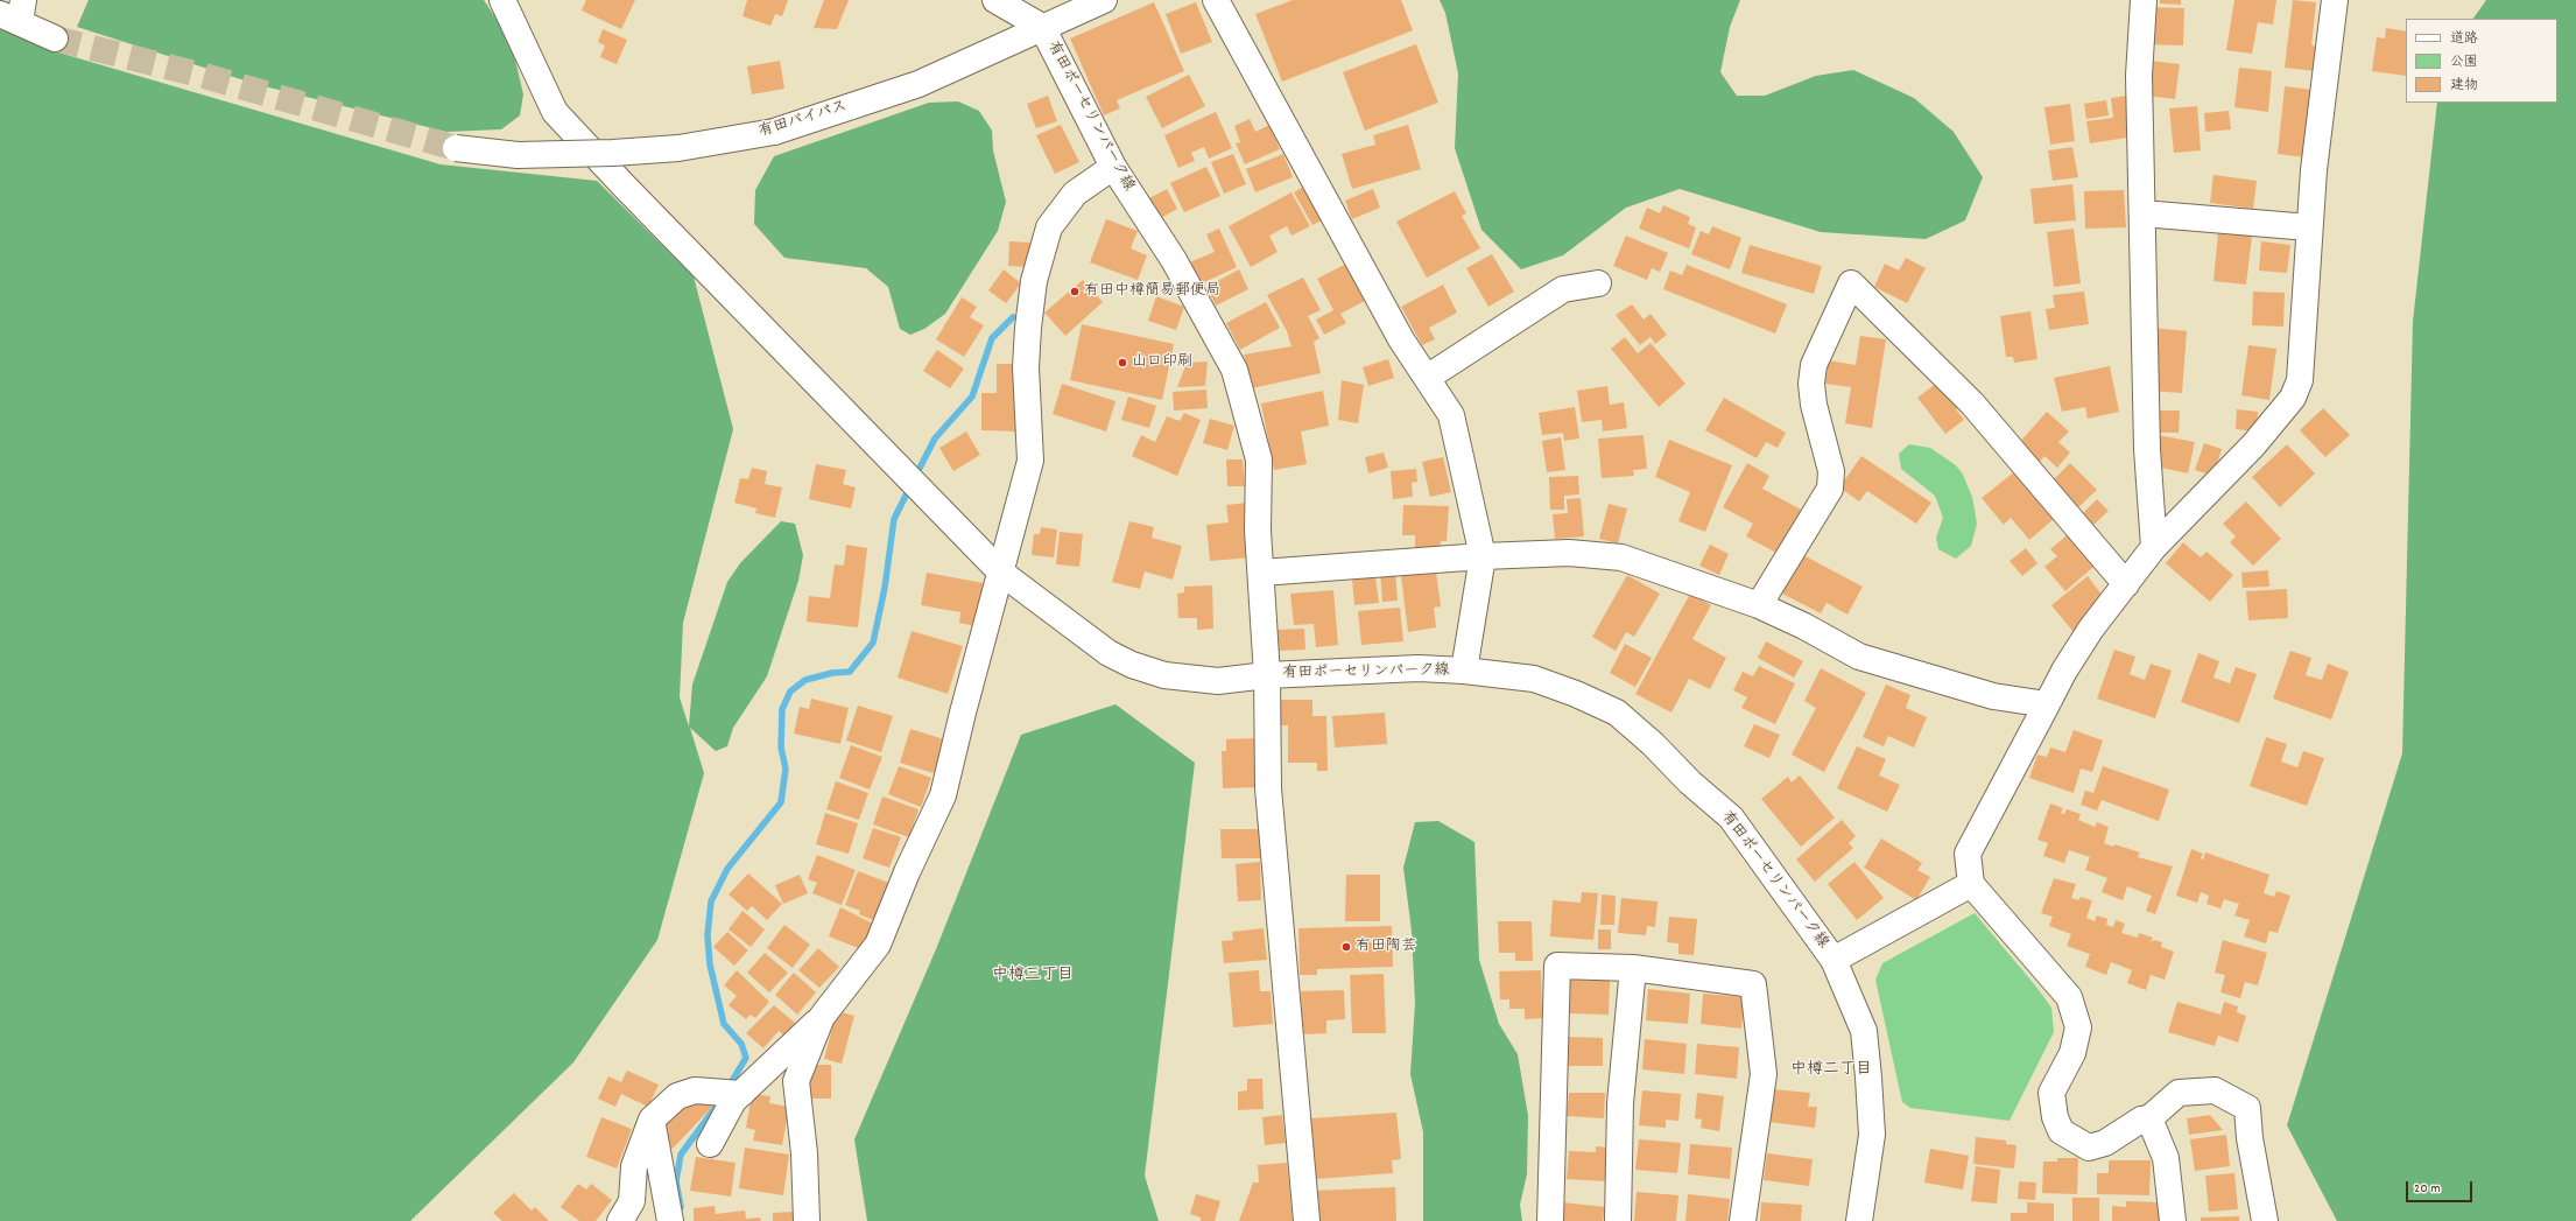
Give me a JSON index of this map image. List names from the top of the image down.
{
  "streets": {
    "main road": ["有田ポーセリンパーク線", "有田バイパス"]
  },
  "crossings": [
    ["有田ポーセリンパーク線", "有田バイパス"]
  ],
  "districts": ["中樽三丁目", "中樽二丁目"],
  "places": ["有田中樽簡易郵便局", "山口印刷", "有田陶芸"],
  "legend": ["道路", "公園", "建物"],
  "scale_bar": "20 m"
}
